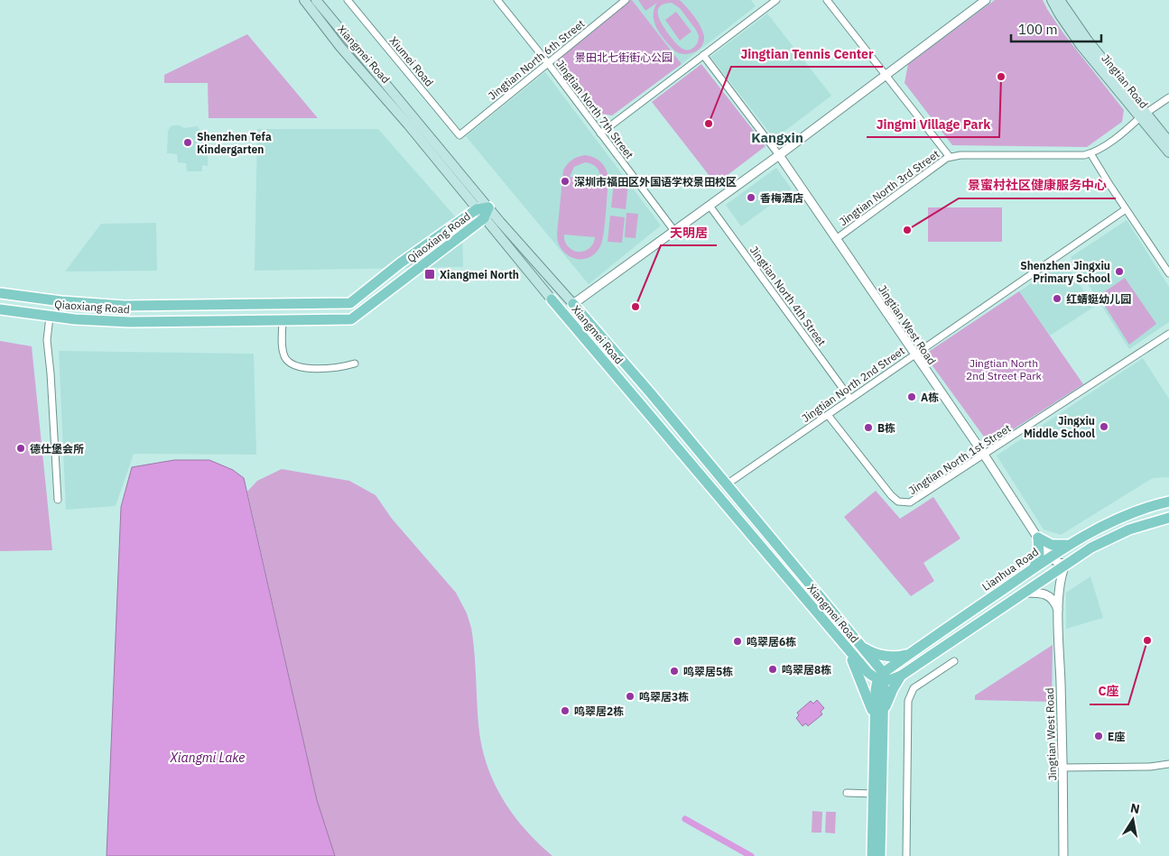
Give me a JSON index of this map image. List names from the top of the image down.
{
  "streets": {
    "main road": [
      "Xiangmei Road",
      "Jingtian Road",
      "Qiaoxiang Road",
      "Lianhua Road"
    ],
    "street": [
      "Jingtian North 6th Street",
      "Xiumei Road",
      "Jingtian North 7th Street",
      "Jingtian North 3rd Street",
      "Jingtian North 4th Street",
      "Jingtian West Road",
      "Jingtian North 2nd Street",
      "Jingtian North 1st Street"
    ]
  },
  "crossings": [
    ["Xiangmei Road", "Qiaoxiang Road"],
    ["Xiangmei Road", "Jingtian North 2nd Street"],
    ["Xiangmei Road", "Lianhua Road"],
    ["Jingtian North 6th Street", "Xiumei Road"],
    ["Jingtian North 6th Street", "Jingtian North 7th Street"],
    ["Jingtian Road", "Jingtian North 3rd Street"],
    ["Jingtian North 3rd Street", "Jingtian West Road"],
    ["Jingtian North 4th Street", "Jingtian North 2nd Street"],
    ["Jingtian West Road", "Jingtian North 2nd Street"],
    ["Jingtian West Road", "Jingtian North 1st Street"],
    ["Jingtian West Road", "Lianhua Road"],
    ["Jingtian North 2nd Street", "Jingtian North 1st Street"]
  ],
  "districts": ["Kangxin"],
  "water": ["Xiangmi Lake"],
  "parks": ["景田北七街街心公园", "Jingtian North 2nd Street Park"],
  "places": {
    "other": [
      "Jingmi Village Park",
      "Jingtian Tennis Center",
      "Shenzhen Tefa Kindergarten",
      "深圳市福田区外国语学校景田校区",
      "香梅酒店",
      "景蜜村社区健康服务中心",
      "Shenzhen Jingxiu Primary School",
      "红蜻蜓幼儿园",
      "天明居",
      "A栋",
      "Jingxiu Middle School",
      "B栋",
      "德仕堡会所",
      "C座",
      "鸣翠居6栋",
      "鸣翠居8栋",
      "鸣翠居5栋",
      "鸣翠居3栋",
      "鸣翠居2栋",
      "E座"
    ],
    "transit": ["Xiangmei North"]
  },
  "scale_bar": "100 m",
  "north": "top"
}
